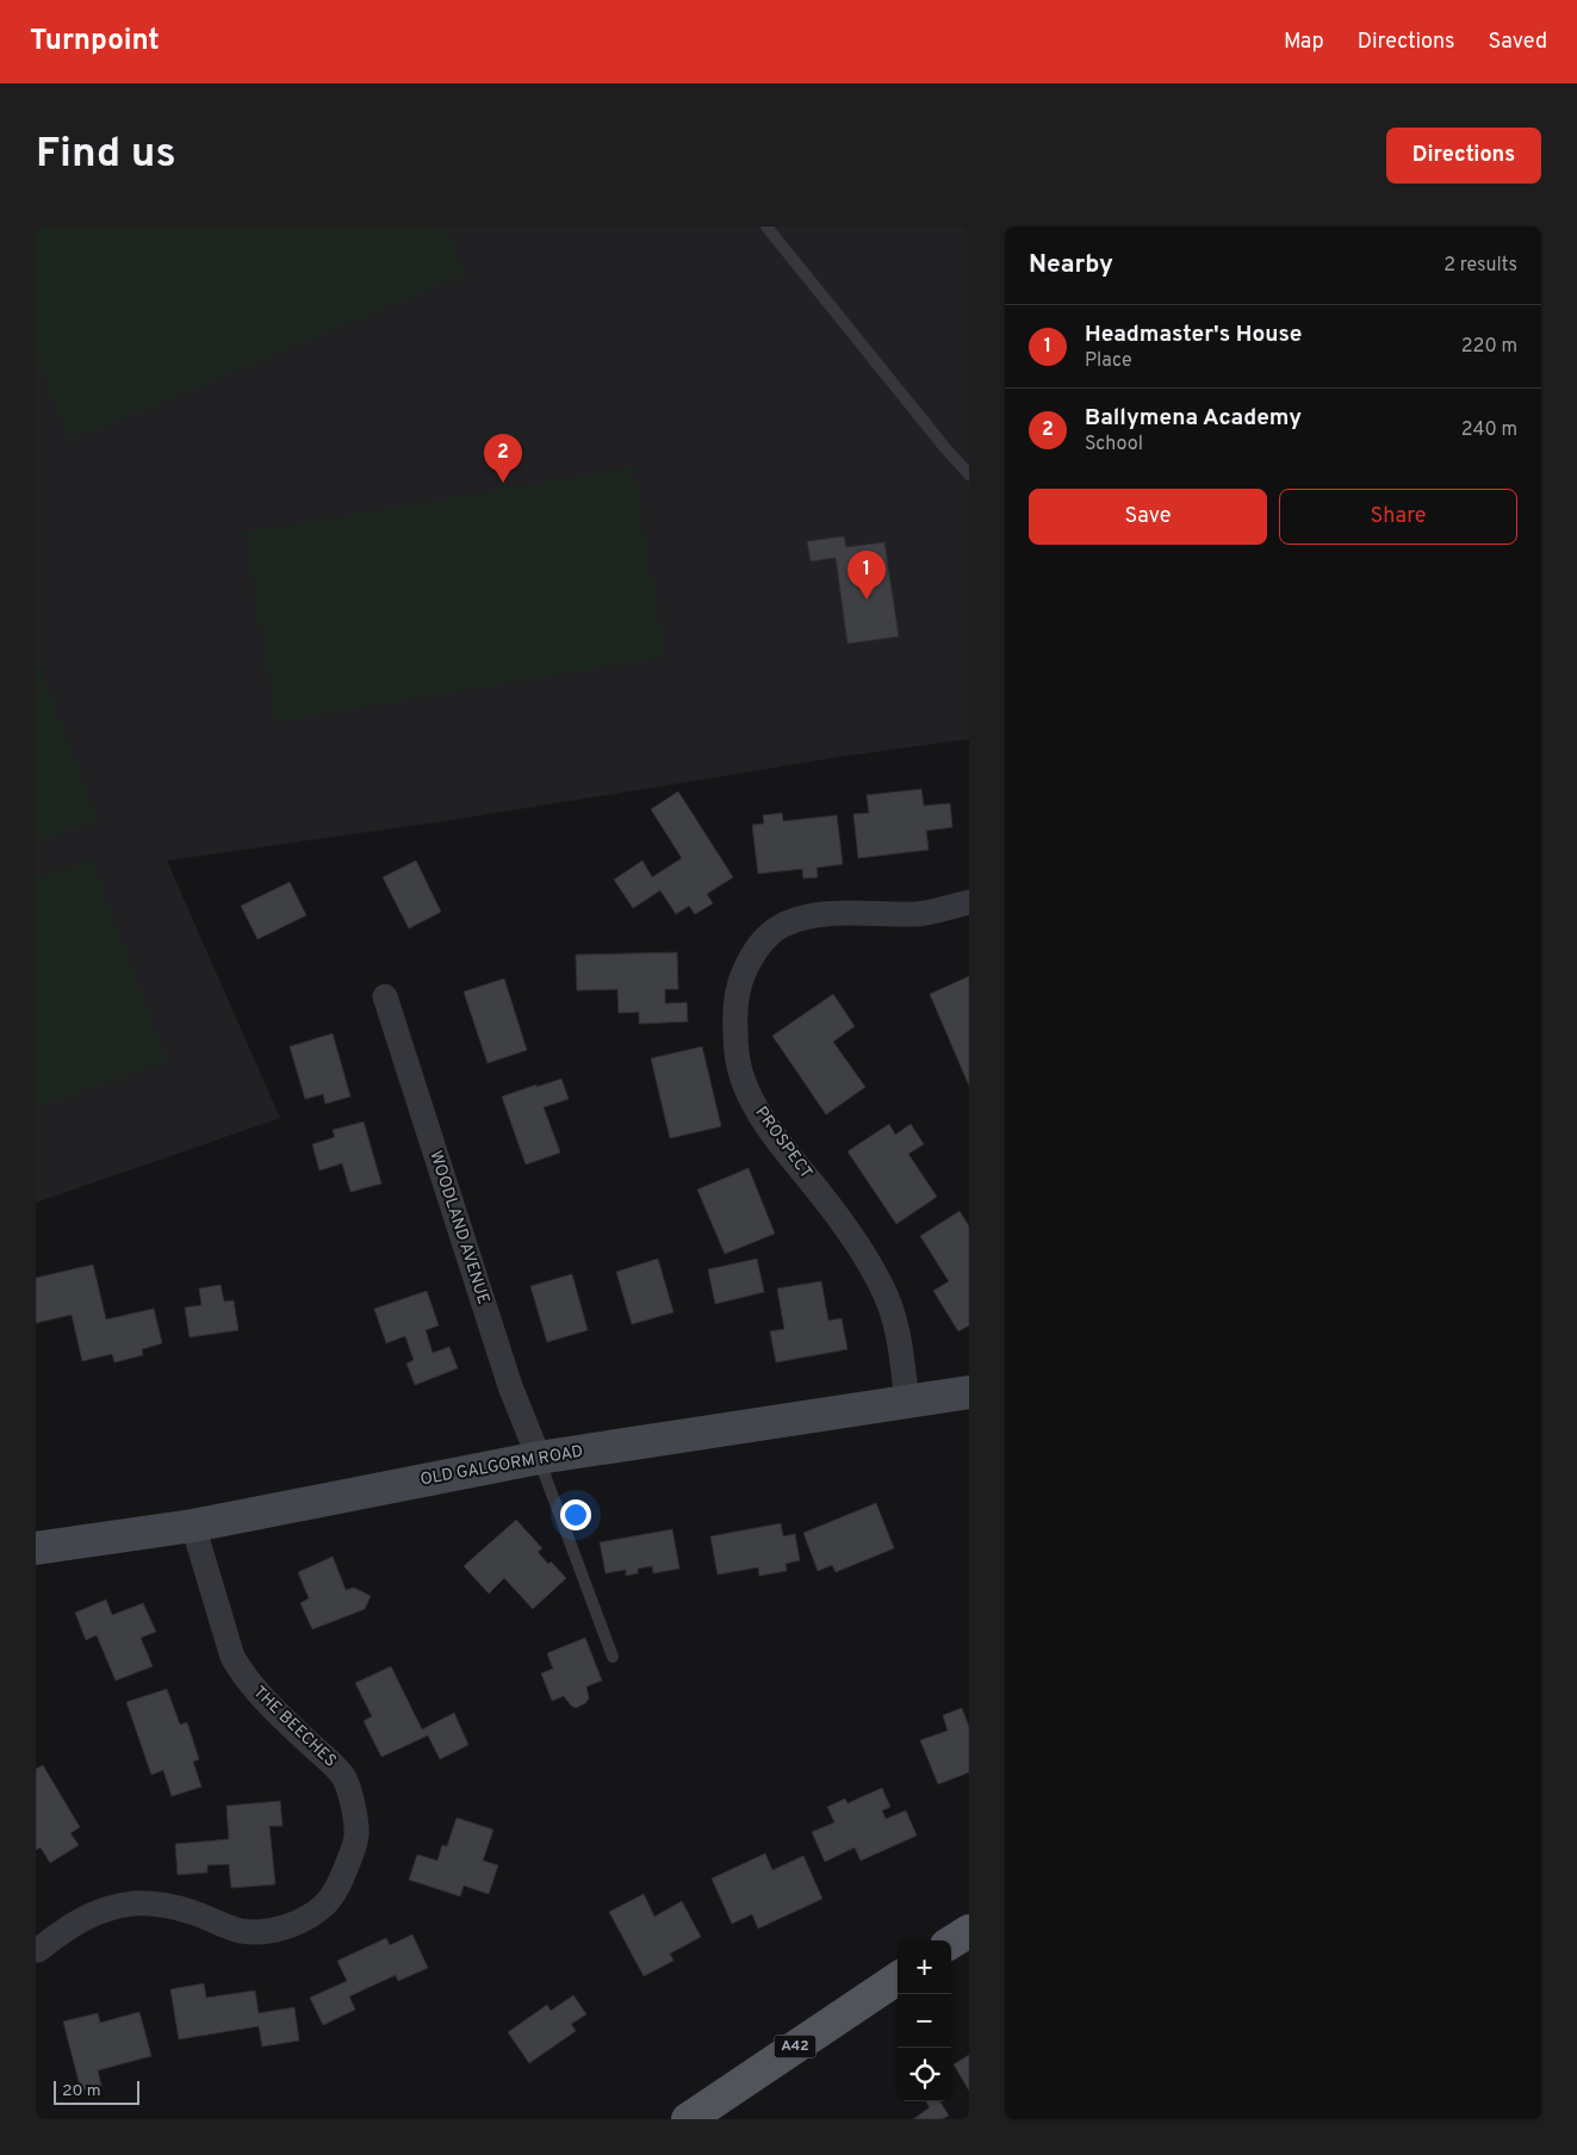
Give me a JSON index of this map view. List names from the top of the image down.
{
  "streets": {
    "main road": ["A42"],
    "street": [
      "PROSPECT",
      "WOODLAND AVENUE",
      "OLD GALGORM ROAD",
      "THE BEECHES"
    ]
  },
  "crossings": [
    ["PROSPECT", "OLD GALGORM ROAD"],
    ["WOODLAND AVENUE", "OLD GALGORM ROAD"],
    ["OLD GALGORM ROAD", "THE BEECHES"]
  ],
  "scale_bar": "20 m",
  "page": {
    "header": "Turnpoint",
    "nav": ["Map", "Directions", "Saved"],
    "buttons": [
      "Directions",
      ["Save", "Share"]
    ],
    "title": "Find us",
    "heading": ["Nearby", "2 results"],
    "list": [
      {
        "mark": "1",
        "name": "Headmaster's House",
        "note": "Place",
        "value": "220 m"
      },
      {
        "mark": "2",
        "name": "Ballymena Academy",
        "note": "School",
        "value": "240 m"
      }
    ],
    "pins": ["2", "1"],
    "map_buttons": ["+", "−"],
    "scale": "20 m"
  }
}
